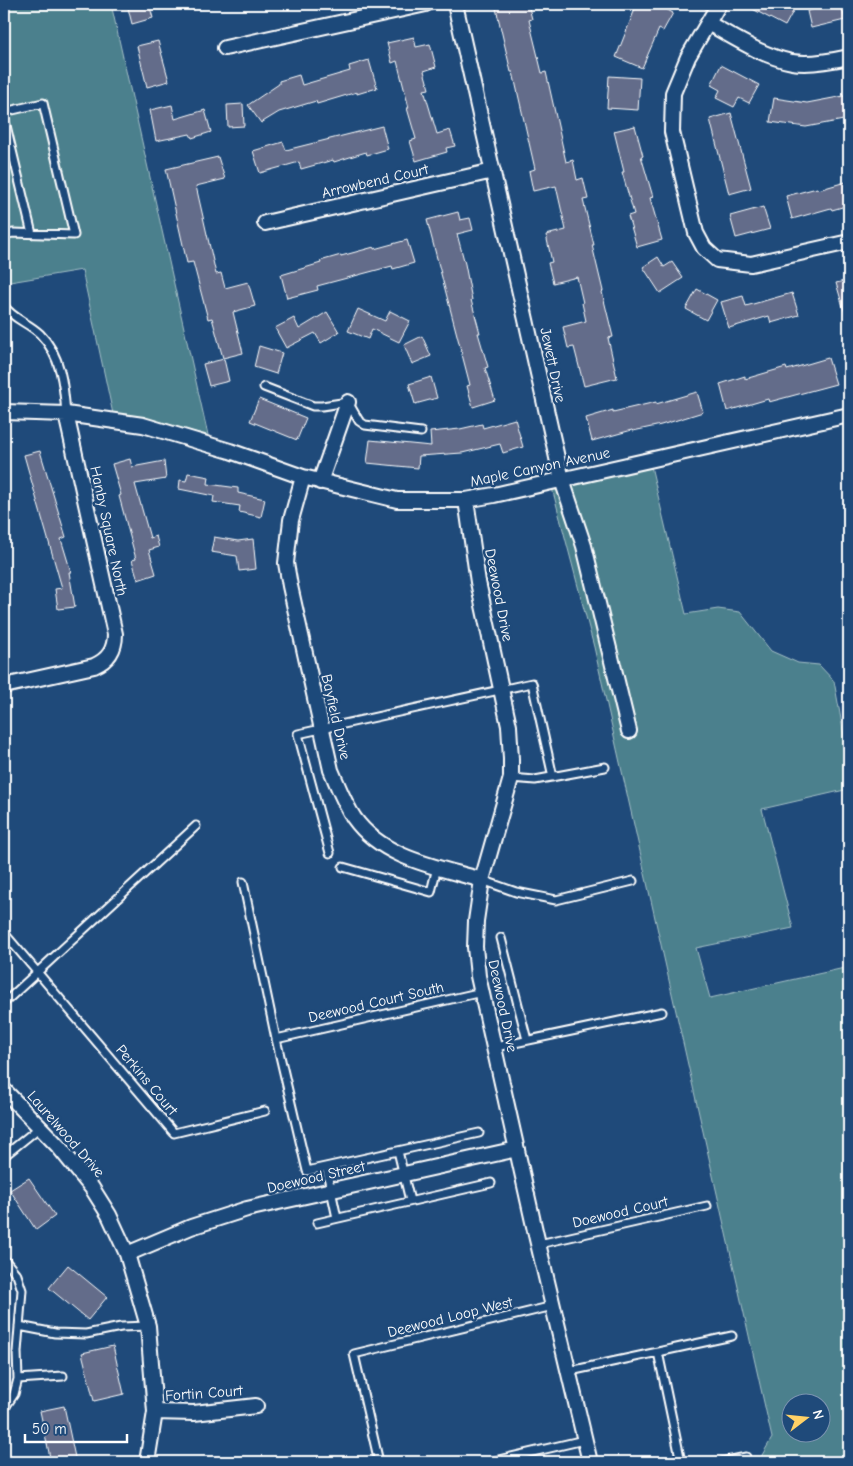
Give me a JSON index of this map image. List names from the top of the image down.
{
  "streets": {
    "street": [
      "Arrowbend Court",
      "Jewett Drive",
      "Maple Canyon Avenue",
      "Hanby Square North",
      "Deewood Drive",
      "Bayfield Drive",
      "Laurelwood Drive",
      "Doewood Street",
      "Fortin Court"
    ],
    "lane": [
      "Deewood Court South",
      "Perkins Court",
      "Doewood Court",
      "Deewood Loop West"
    ]
  },
  "crossings": [
    ["Arrowbend Court", "Jewett Drive"],
    ["Jewett Drive", "Maple Canyon Avenue"],
    ["Maple Canyon Avenue", "Hanby Square North"],
    ["Maple Canyon Avenue", "Deewood Drive"],
    ["Maple Canyon Avenue", "Bayfield Drive"],
    ["Deewood Drive", "Bayfield Drive"],
    ["Deewood Drive", "Deewood Court South"],
    ["Deewood Drive", "Doewood Street"],
    ["Deewood Drive", "Doewood Court"],
    ["Deewood Drive", "Deewood Loop West"],
    ["Laurelwood Drive", "Doewood Street"],
    ["Laurelwood Drive", "Fortin Court"]
  ],
  "scale_bar": "50 m",
  "north": "right"
}
